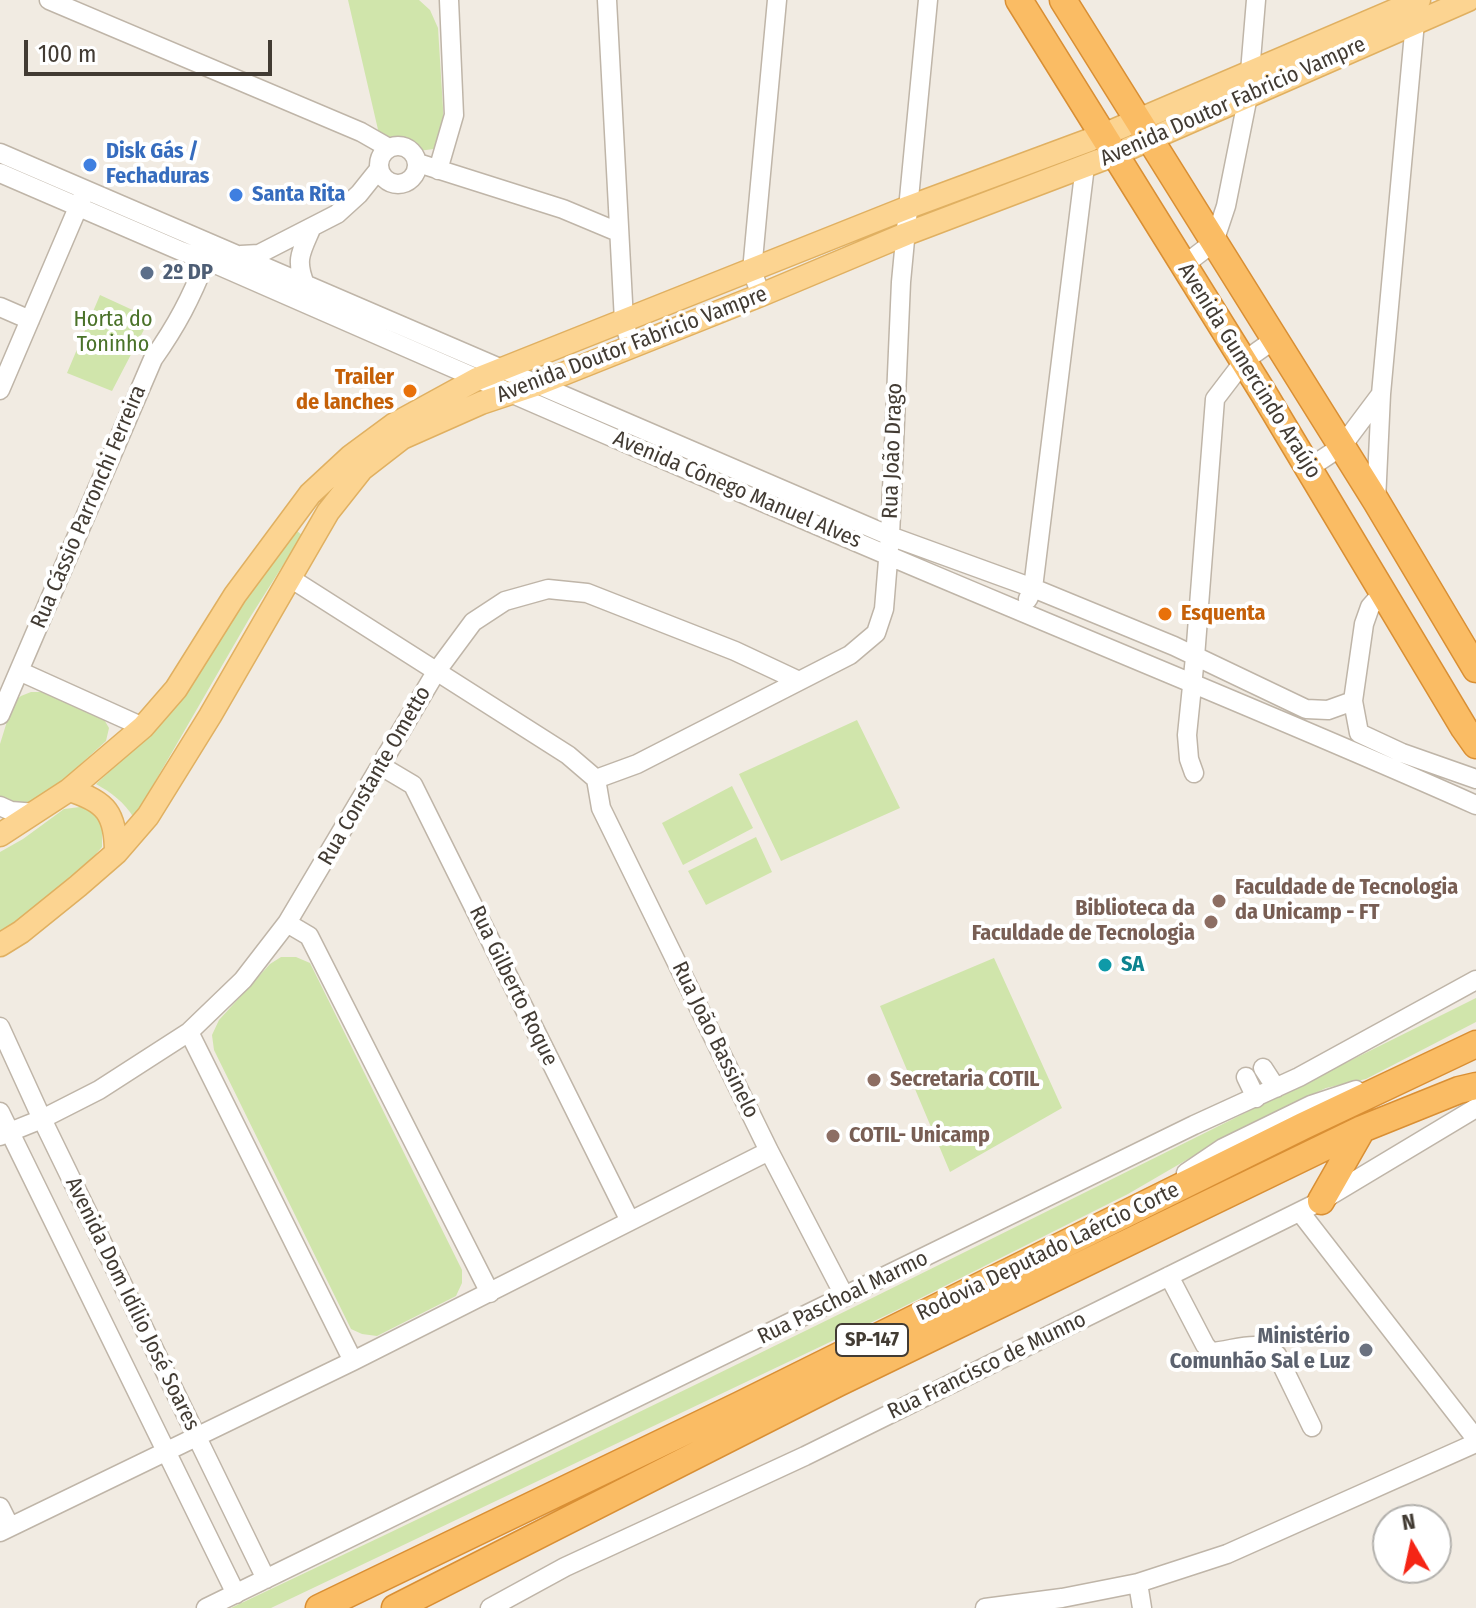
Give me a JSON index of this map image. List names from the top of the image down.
{
  "streets": {
    "highway": ["Avenida Gumercindo Araújo", "Rodovia Deputado Laércio Corte", "SP-147"],
    "main road": ["Avenida Doutor Fabricio Vampre"],
    "street": [
      "Rua João Drago",
      "Avenida Cônego Manuel Alves",
      "Rua Cássio Parronchi Ferreira",
      "Rua Constante Ometto",
      "Rua Gilberto Roque",
      "Rua João Bassinelo",
      "Rua Paschoal Marmo",
      "Avenida Dom Idílio José Soares",
      "Rua Francisco de Munno"
    ]
  },
  "crossings": [
    ["Avenida Doutor Fabricio Vampre", "Avenida Gumercindo Araújo"],
    ["Avenida Doutor Fabricio Vampre", "Rua João Drago"],
    ["Avenida Doutor Fabricio Vampre", "Avenida Cônego Manuel Alves"],
    ["Rua João Drago", "Avenida Cônego Manuel Alves"],
    ["Rua João Drago", "Rua Constante Ometto"],
    ["Rua João Drago", "Rua João Bassinelo"],
    ["Avenida Cônego Manuel Alves", "Rua Cássio Parronchi Ferreira"],
    ["Rua Constante Ometto", "Rua Gilberto Roque"],
    ["Rua Constante Ometto", "Avenida Dom Idílio José Soares"],
    ["Rua João Bassinelo", "Rua Paschoal Marmo"],
    ["Rua Paschoal Marmo", "Avenida Dom Idílio José Soares"]
  ],
  "parks": ["Horta do Toninho"],
  "places": [
    "Disk Gás / Fechaduras",
    "Santa Rita",
    "2º DP",
    "Trailer de lanches",
    "Esquenta",
    "Faculdade de Tecnologia da Unicamp - FT",
    "Biblioteca da Faculdade de Tecnologia",
    "SA",
    "Secretaria COTIL",
    "COTIL- Unicamp",
    "Ministério Comunhão Sal e Luz"
  ],
  "scale_bar": "100 m",
  "north": "top"
}
